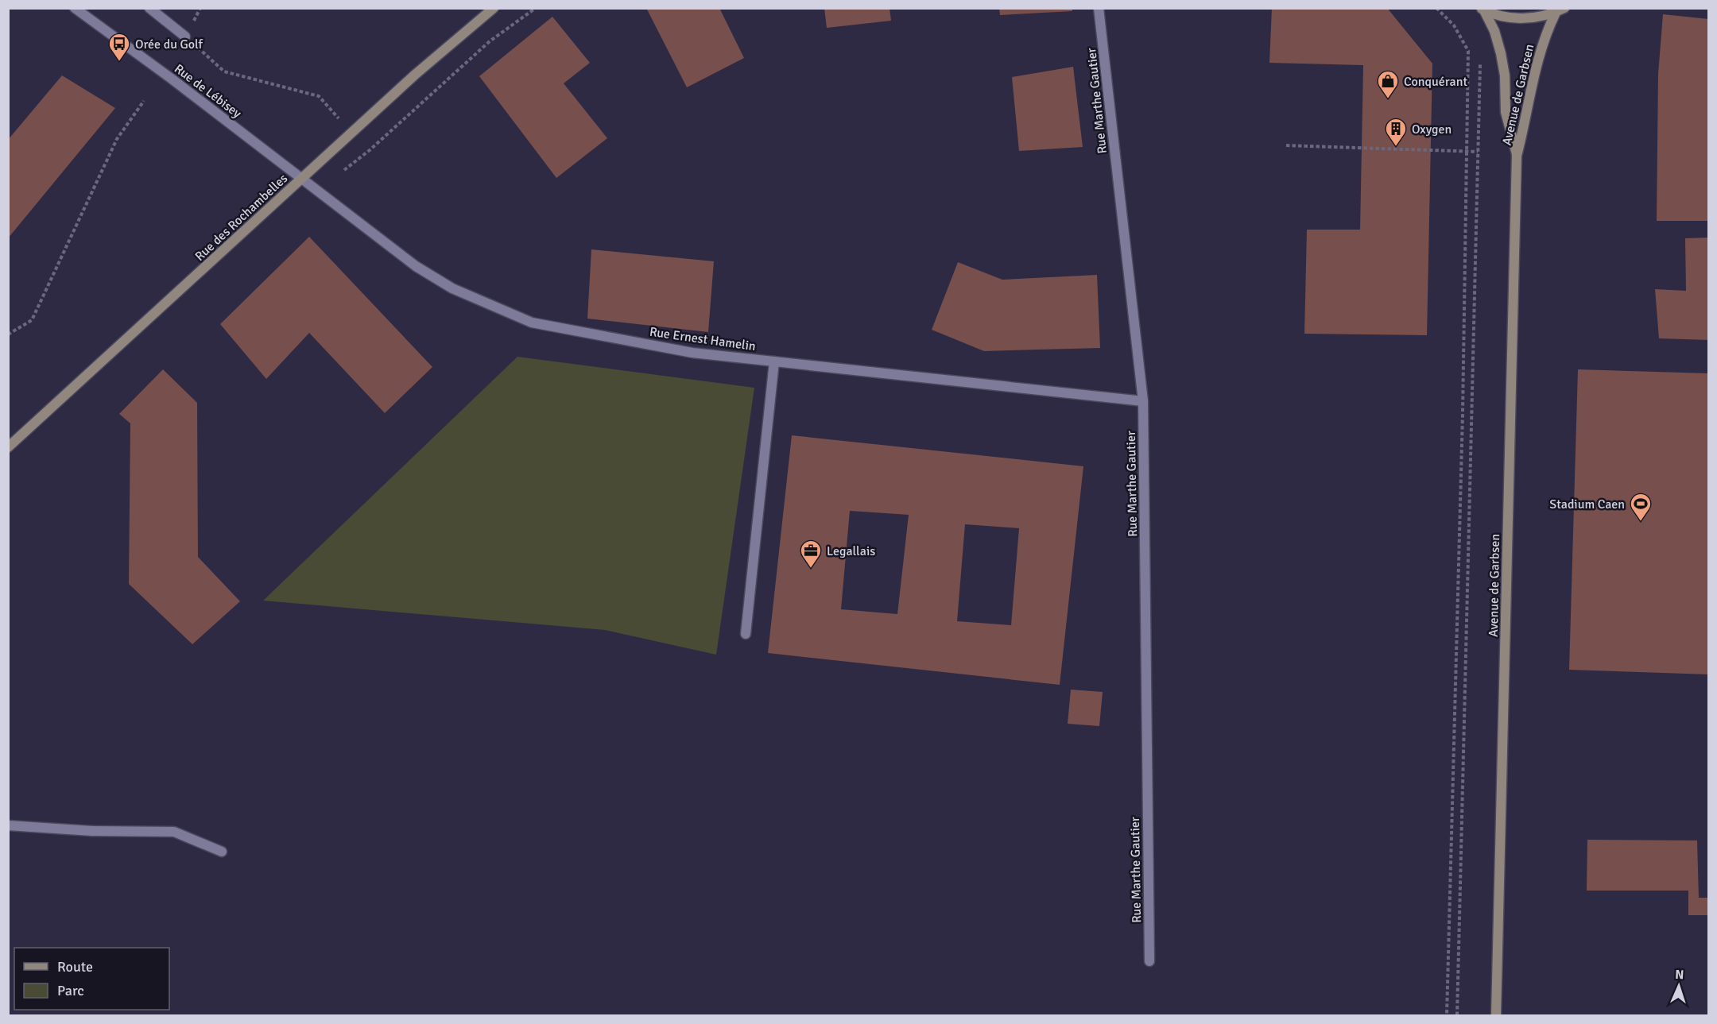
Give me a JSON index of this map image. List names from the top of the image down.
{
  "streets": {
    "main road": ["Avenue de Garbsen", "Rue des Rochambelles"],
    "street": ["Rue de Lébisey", "Rue Marthe Gautier", "Rue Ernest Hamelin"]
  },
  "crossings": [
    ["Rue de Lébisey", "Rue des Rochambelles"],
    ["Rue de Lébisey", "Rue Ernest Hamelin"],
    ["Rue Marthe Gautier", "Rue Ernest Hamelin"],
    ["Rue des Rochambelles", "Rue Ernest Hamelin"]
  ],
  "places": {
    "bus stop": ["Orée du Golf"],
    "shop": ["Conquérant"],
    "building": ["Oxygen"],
    "sports": ["Stadium Caen"],
    "office": ["Legallais"]
  },
  "legend": ["Route", "Parc"],
  "north": "top"
}
